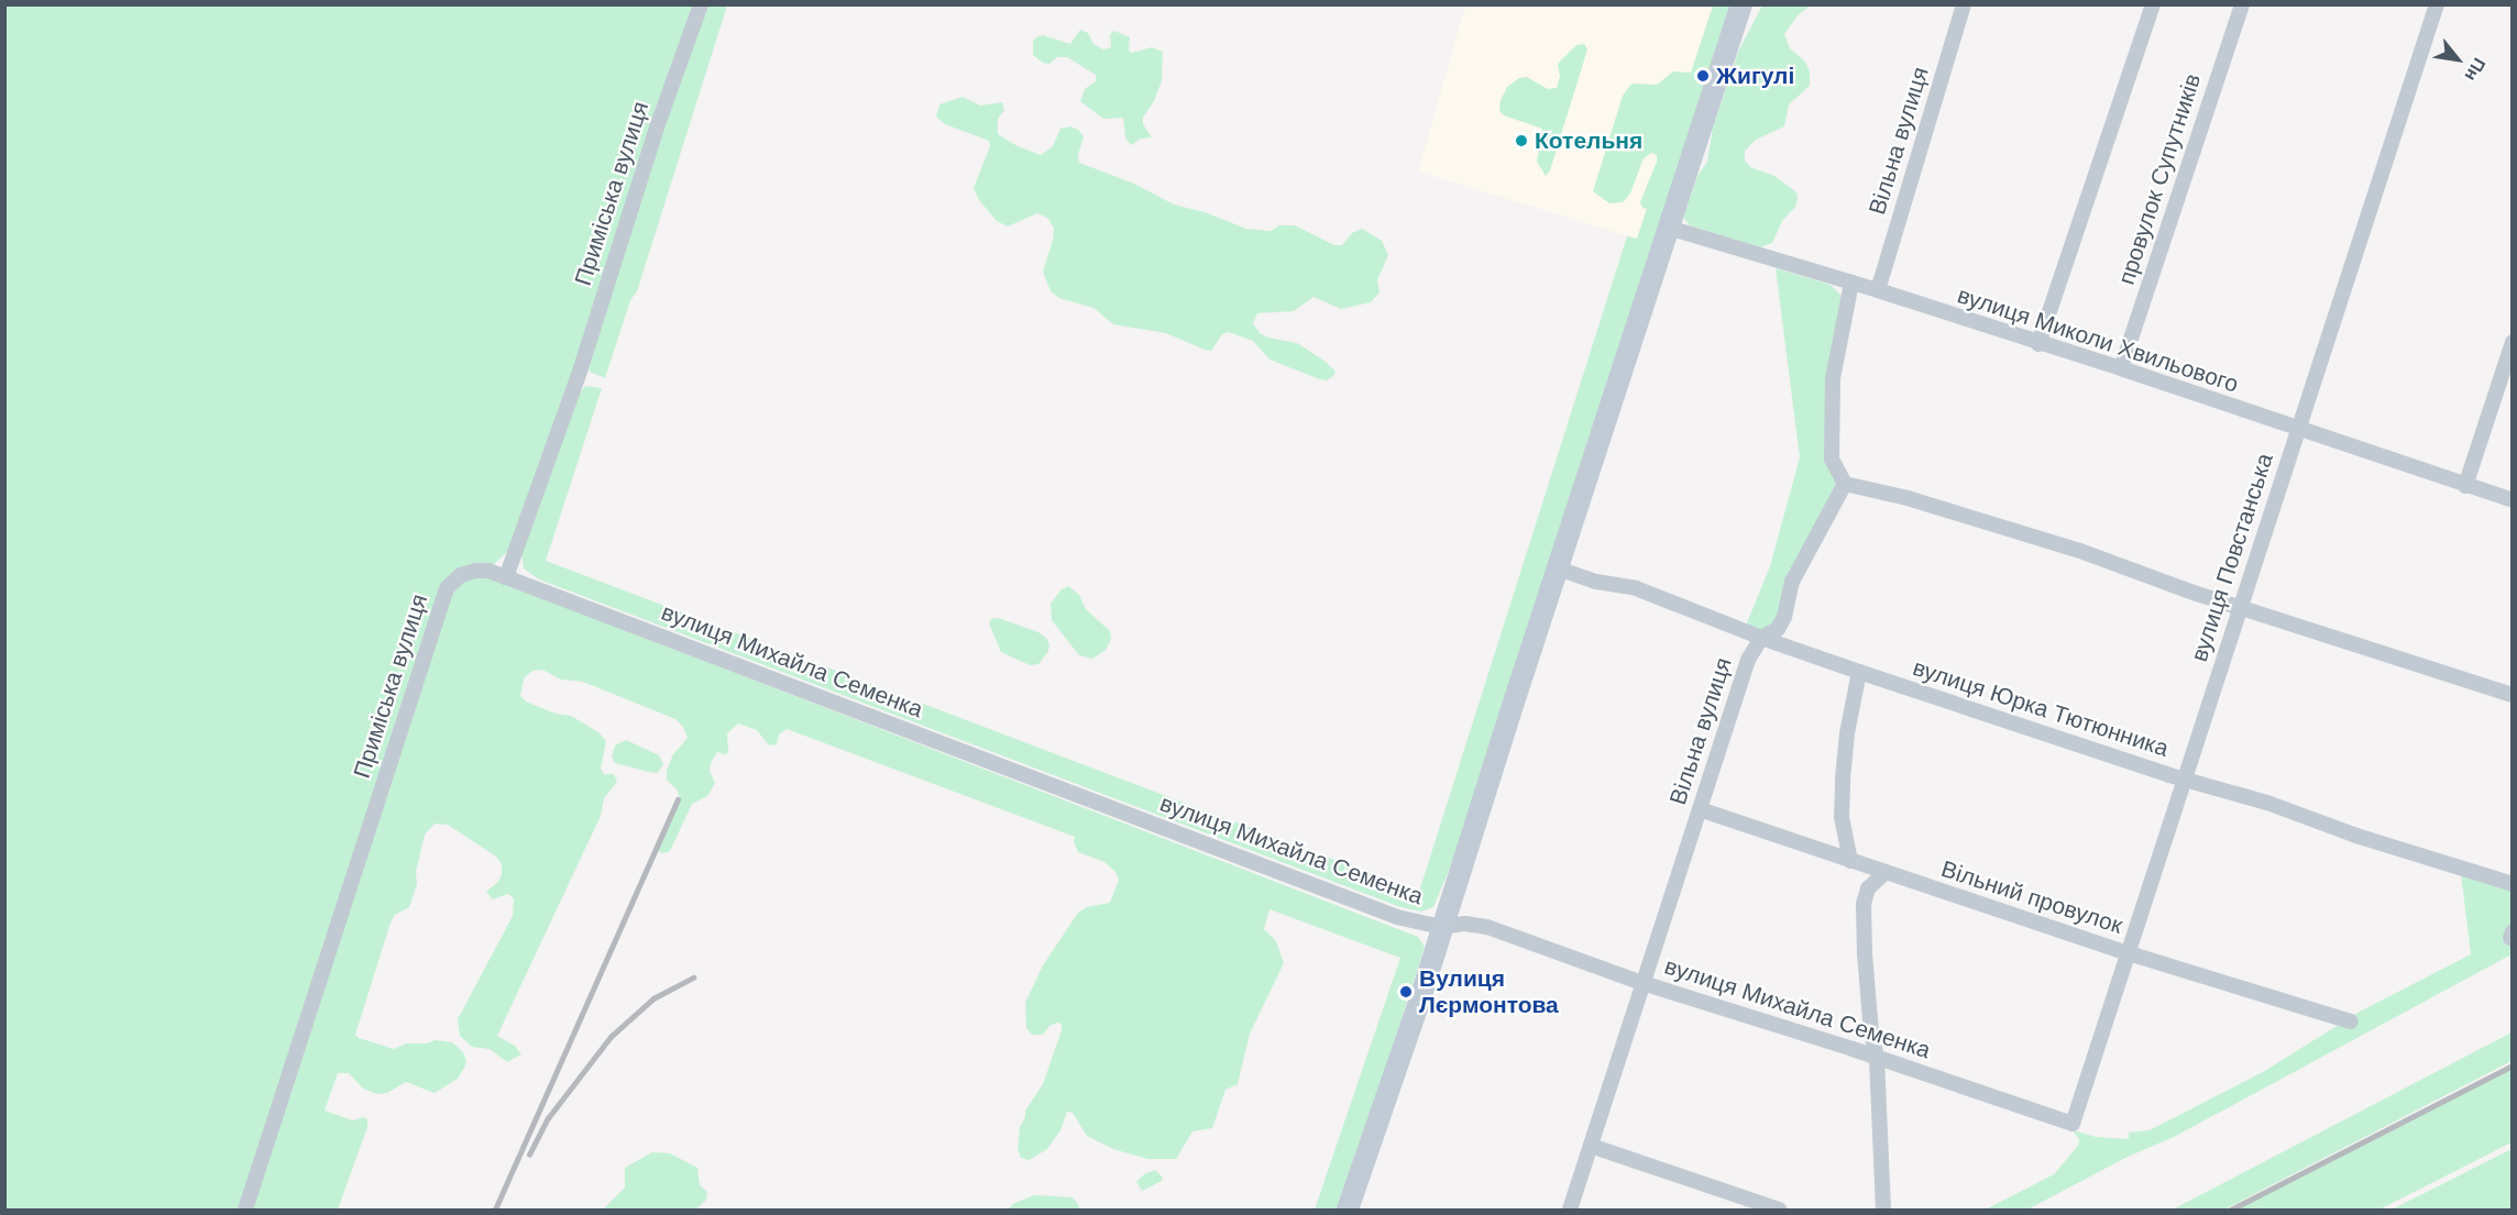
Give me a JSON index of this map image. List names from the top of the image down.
{
  "streets": {
    "street": [
      "Вільна вулиця",
      "провулок Супутників",
      "Приміська вулиця",
      "вулиця Миколи Хвильового",
      "вулиця Повстанська",
      "вулиця Михайла Семенка",
      "вулиця Юрка Тютюнника",
      "Вільний провулок"
    ]
  },
  "crossings": [
    ["Вільна вулиця", "вулиця Миколи Хвильового"],
    ["Вільна вулиця", "вулиця Михайла Семенка"],
    ["Вільна вулиця", "вулиця Юрка Тютюнника"],
    ["Вільна вулиця", "Вільний провулок"],
    ["провулок Супутників", "вулиця Миколи Хвильового"],
    ["Приміська вулиця", "вулиця Михайла Семенка"],
    ["вулиця Миколи Хвильового", "вулиця Повстанська"],
    ["вулиця Повстанська", "вулиця Михайла Семенка"],
    ["вулиця Повстанська", "вулиця Юрка Тютюнника"],
    ["вулиця Повстанська", "Вільний провулок"]
  ],
  "places": ["Жигулі", "Котельня", "Вулиця Лєрмонтова"],
  "north": "bottom right"
}
